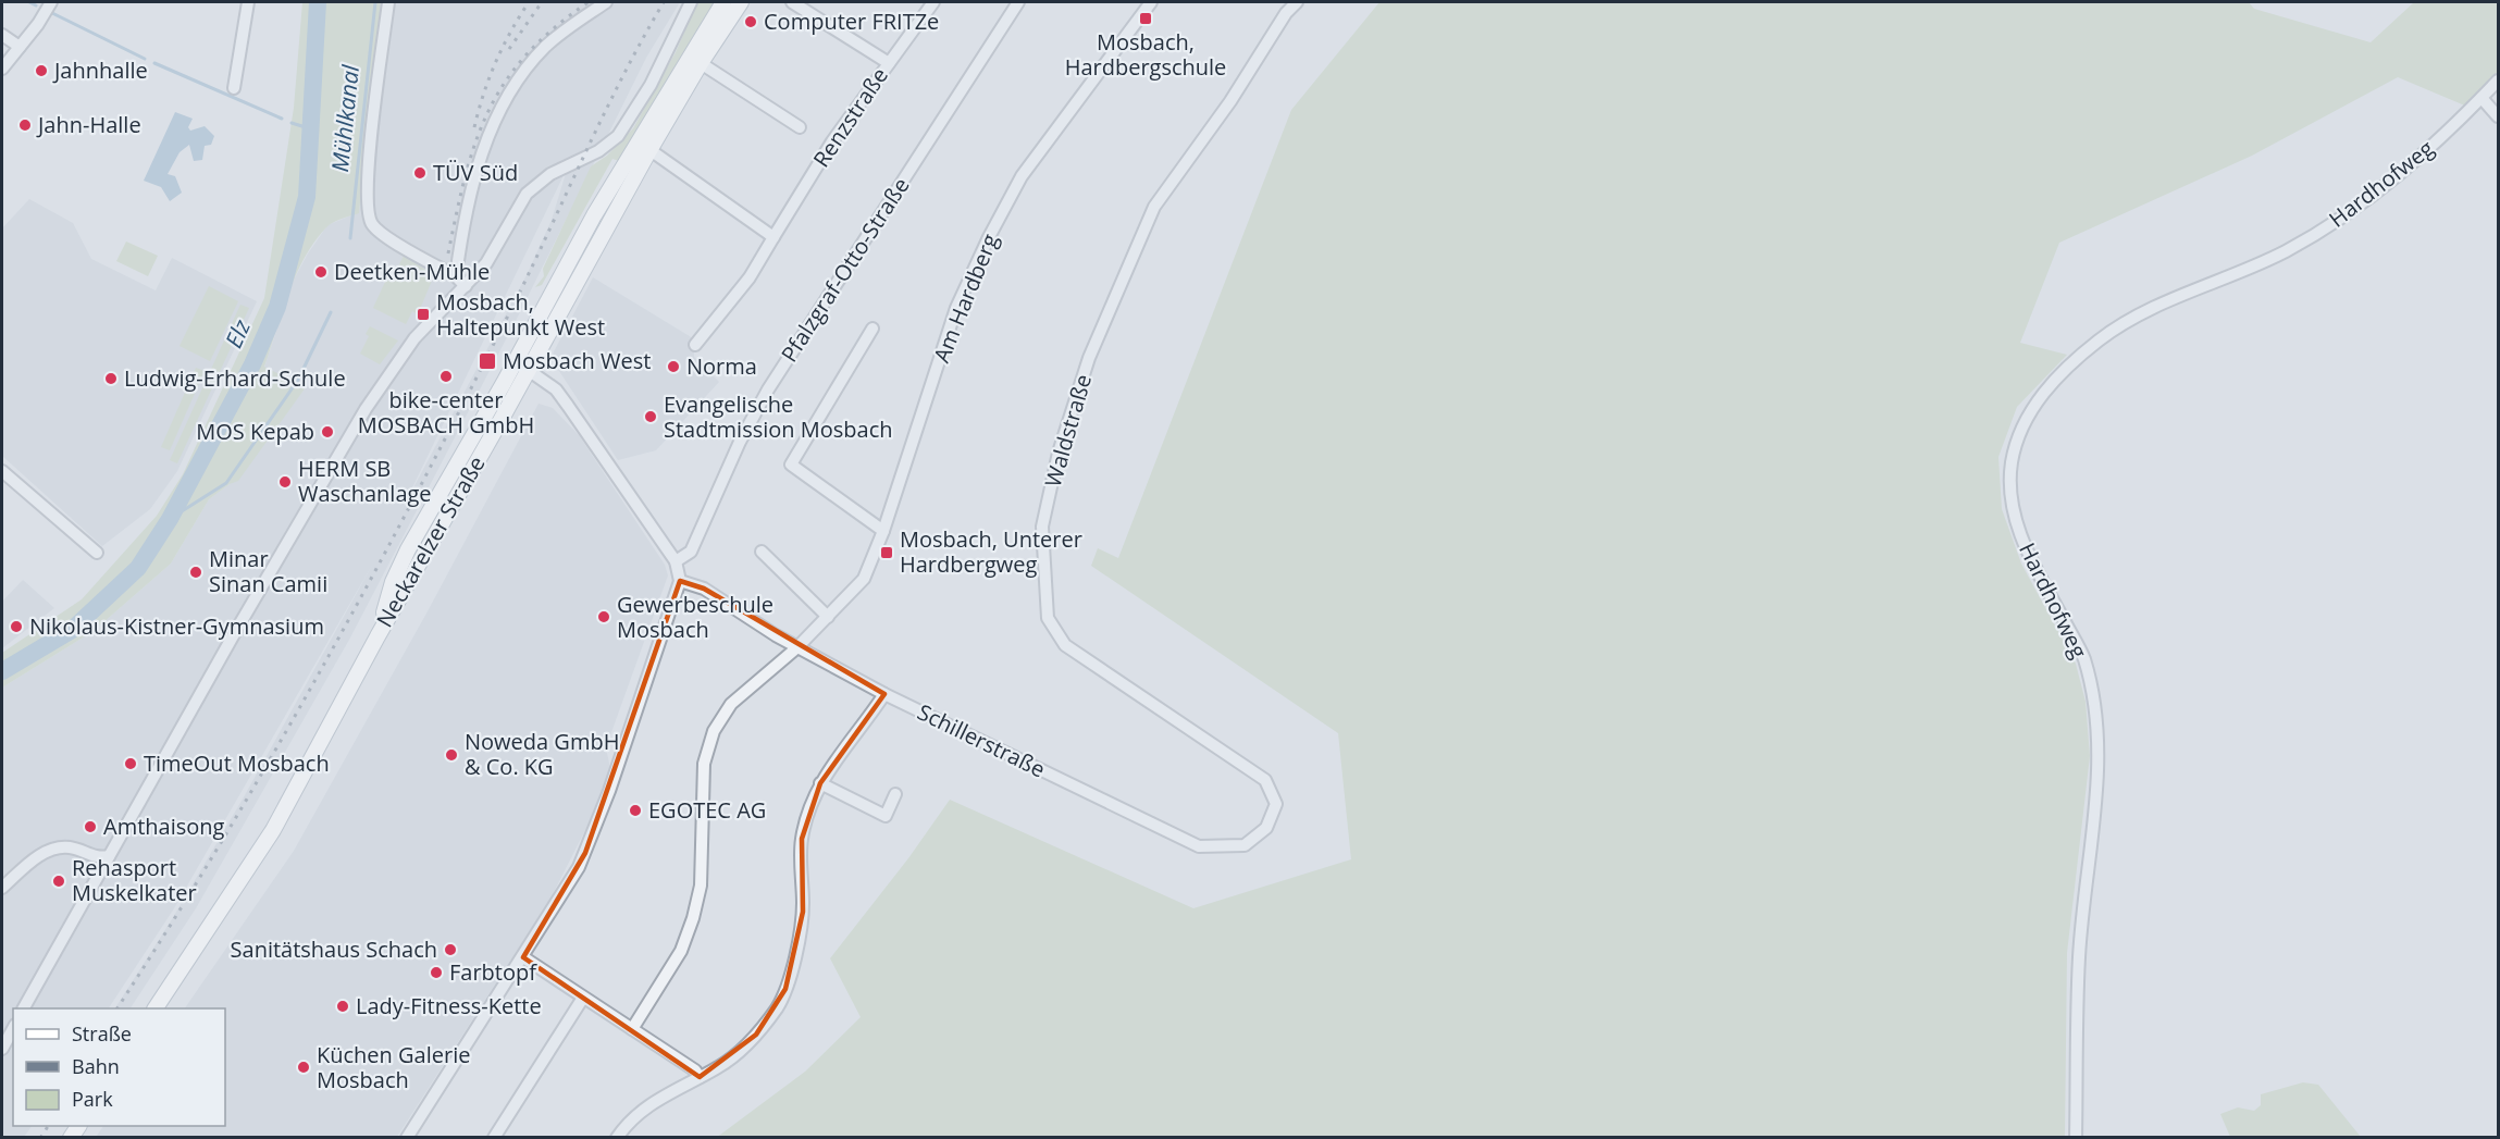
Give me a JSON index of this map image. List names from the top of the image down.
{
  "streets": {
    "main road": ["Neckarelzer Straße"],
    "street": [
      "Renzstraße",
      "Hardhofweg",
      "Pfalzgraf-Otto-Straße",
      "Am Hardberg",
      "Waldstraße",
      "Schillerstraße"
    ]
  },
  "crossings": [
    ["Am Hardberg", "Schillerstraße"],
    ["Waldstraße", "Schillerstraße"]
  ],
  "water": ["Mühlkanal", "Elz"],
  "places": {
    "transit": [
      "Mosbach, Hardbergschule",
      "Mosbach, Haltepunkt West",
      "Mosbach West",
      "Mosbach, Unterer Hardbergweg"
    ],
    "other": [
      "Computer FRITZe",
      "Jahnhalle",
      "Jahn-Halle",
      "TÜV Süd",
      "Deetken-Mühle",
      "Norma",
      "bike-center MOSBACH GmbH",
      "Ludwig-Erhard-Schule",
      "Evangelische Stadtmission Mosbach",
      "MOS Kepab",
      "HERM SB Waschanlage",
      "Minar Sinan Camii",
      "Gewerbeschule Mosbach",
      "Nikolaus-Kistner-Gymnasium",
      "Noweda GmbH & Co. KG",
      "TimeOut Mosbach",
      "EGOTEC AG",
      "Amthaisong",
      "Rehasport Muskelkater",
      "Sanitätshaus Schach",
      "Farbtopf",
      "Lady-Fitness-Kette",
      "Küchen Galerie Mosbach"
    ]
  },
  "legend": ["Straße", "Bahn", "Park"]
}
